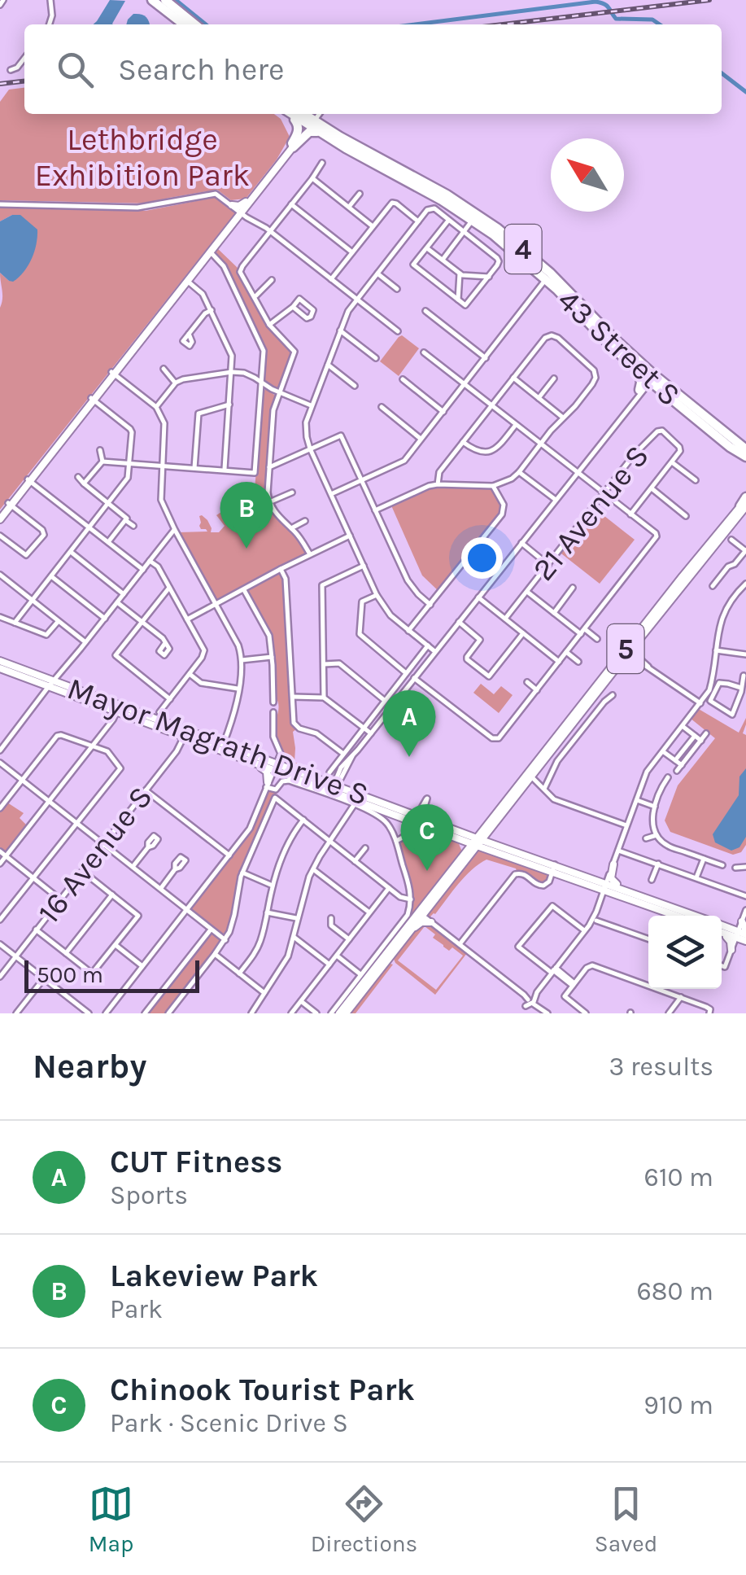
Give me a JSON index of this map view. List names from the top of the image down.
{
  "streets": {
    "highway": ["4", "43 Street S"],
    "main road": ["5", "Mayor Magrath Drive S"],
    "street": ["21 Avenue S", "16 Avenue S"]
  },
  "crossings": [
    ["5", "Mayor Magrath Drive S"],
    ["Mayor Magrath Drive S", "16 Avenue S"]
  ],
  "parks": ["Lethbridge Exhibition Park"],
  "scale_bar": "500 m",
  "north": "top left",
  "page": {
    "search": "Search here",
    "pins": ["B", "A", "C"],
    "scale": "500 m",
    "heading": ["Nearby", "3 results"],
    "list": [
      {
        "mark": "A",
        "name": "CUT Fitness",
        "note": "Sports",
        "value": "610 m"
      },
      {
        "mark": "B",
        "name": "Lakeview Park",
        "note": "Park",
        "value": "680 m"
      },
      {
        "mark": "C",
        "name": "Chinook Tourist Park",
        "note": "Park · Scenic Drive S",
        "value": "910 m"
      }
    ],
    "nav": ["Map", "Directions", "Saved"]
  }
}
